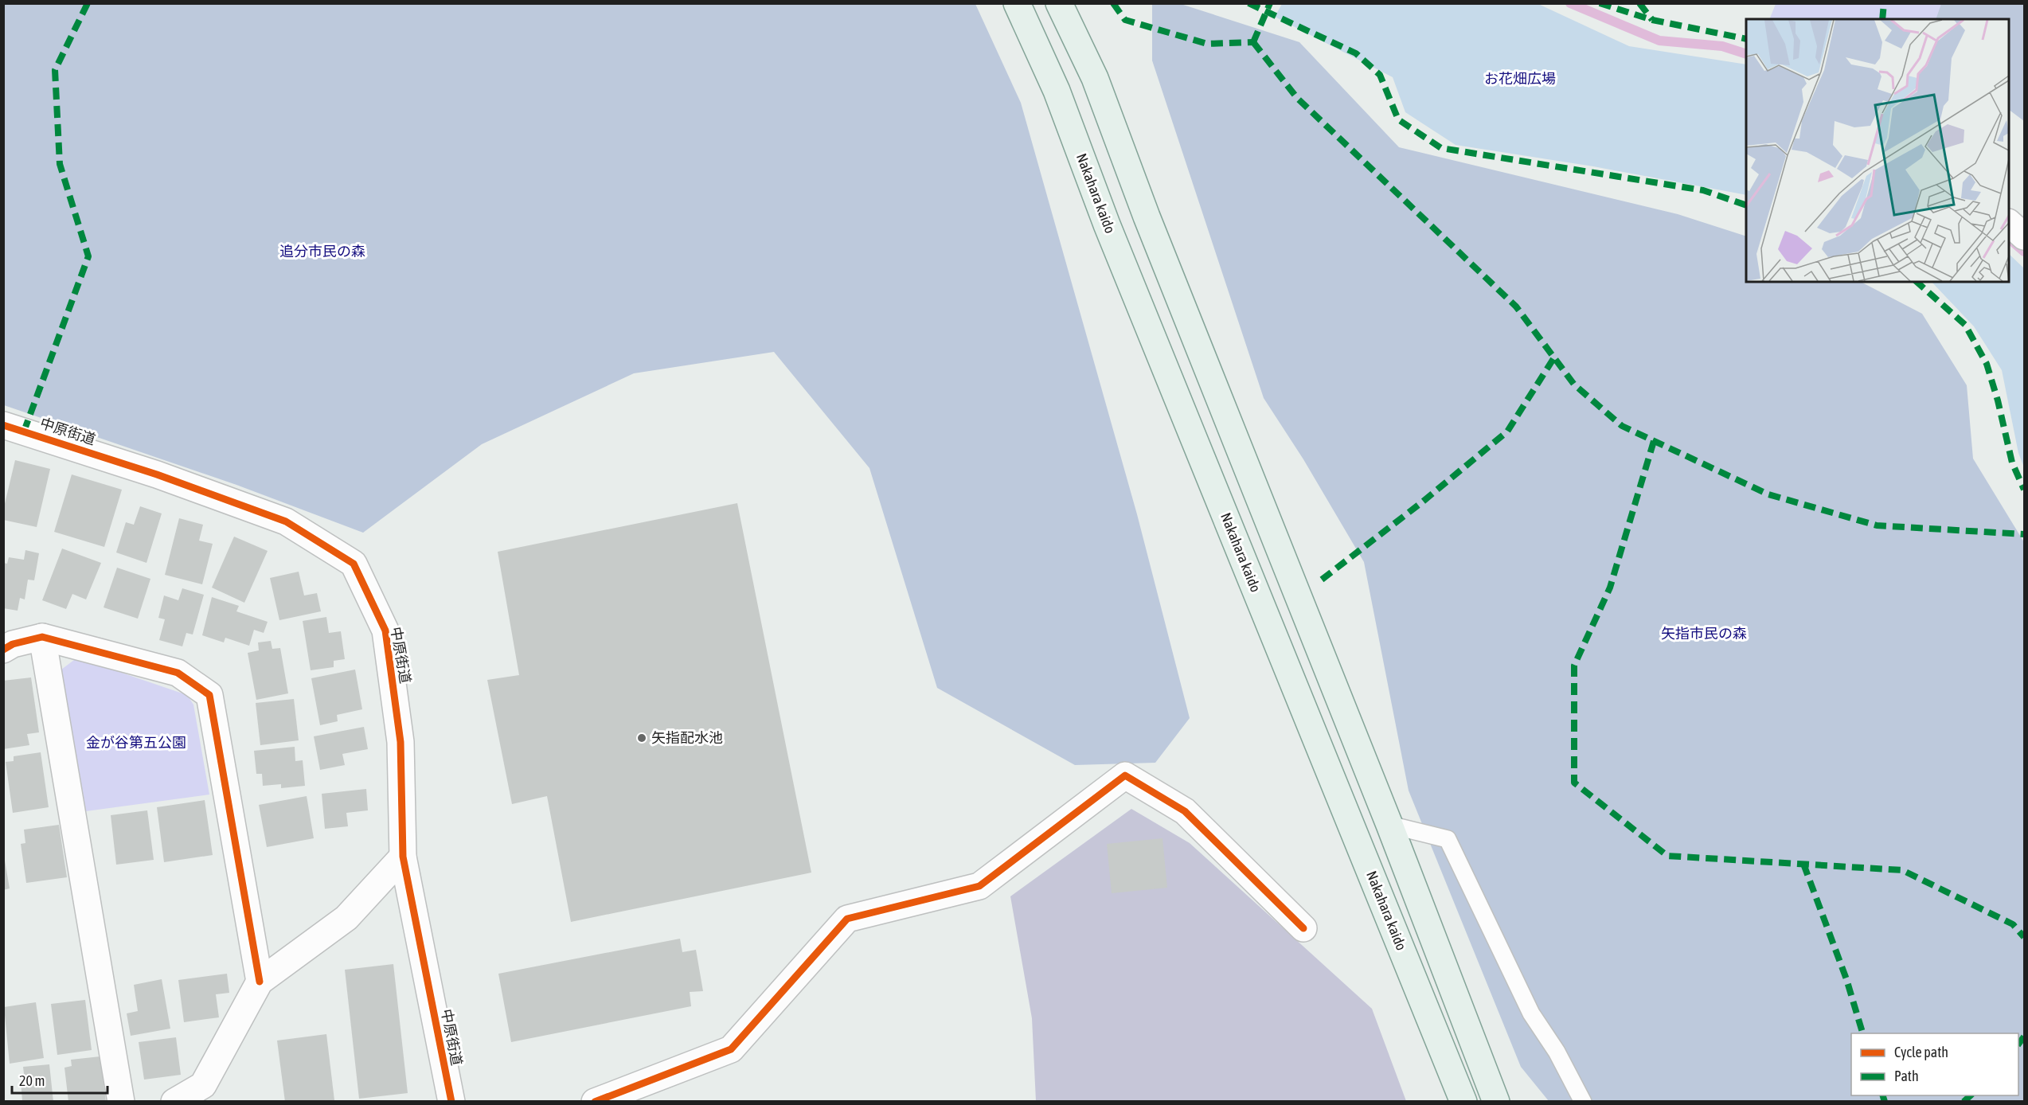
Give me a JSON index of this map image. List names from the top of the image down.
{
  "streets": {
    "main road": ["Nakahara kaido"],
    "street": ["中原街道"]
  },
  "parks": [
    "お花畑広場",
    "追分市民の森",
    "矢指市民の森",
    "金が谷第五公園"
  ],
  "places": ["矢指配水池"],
  "legend": ["Cycle path", "Path"],
  "scale_bar": "20 m"
}
